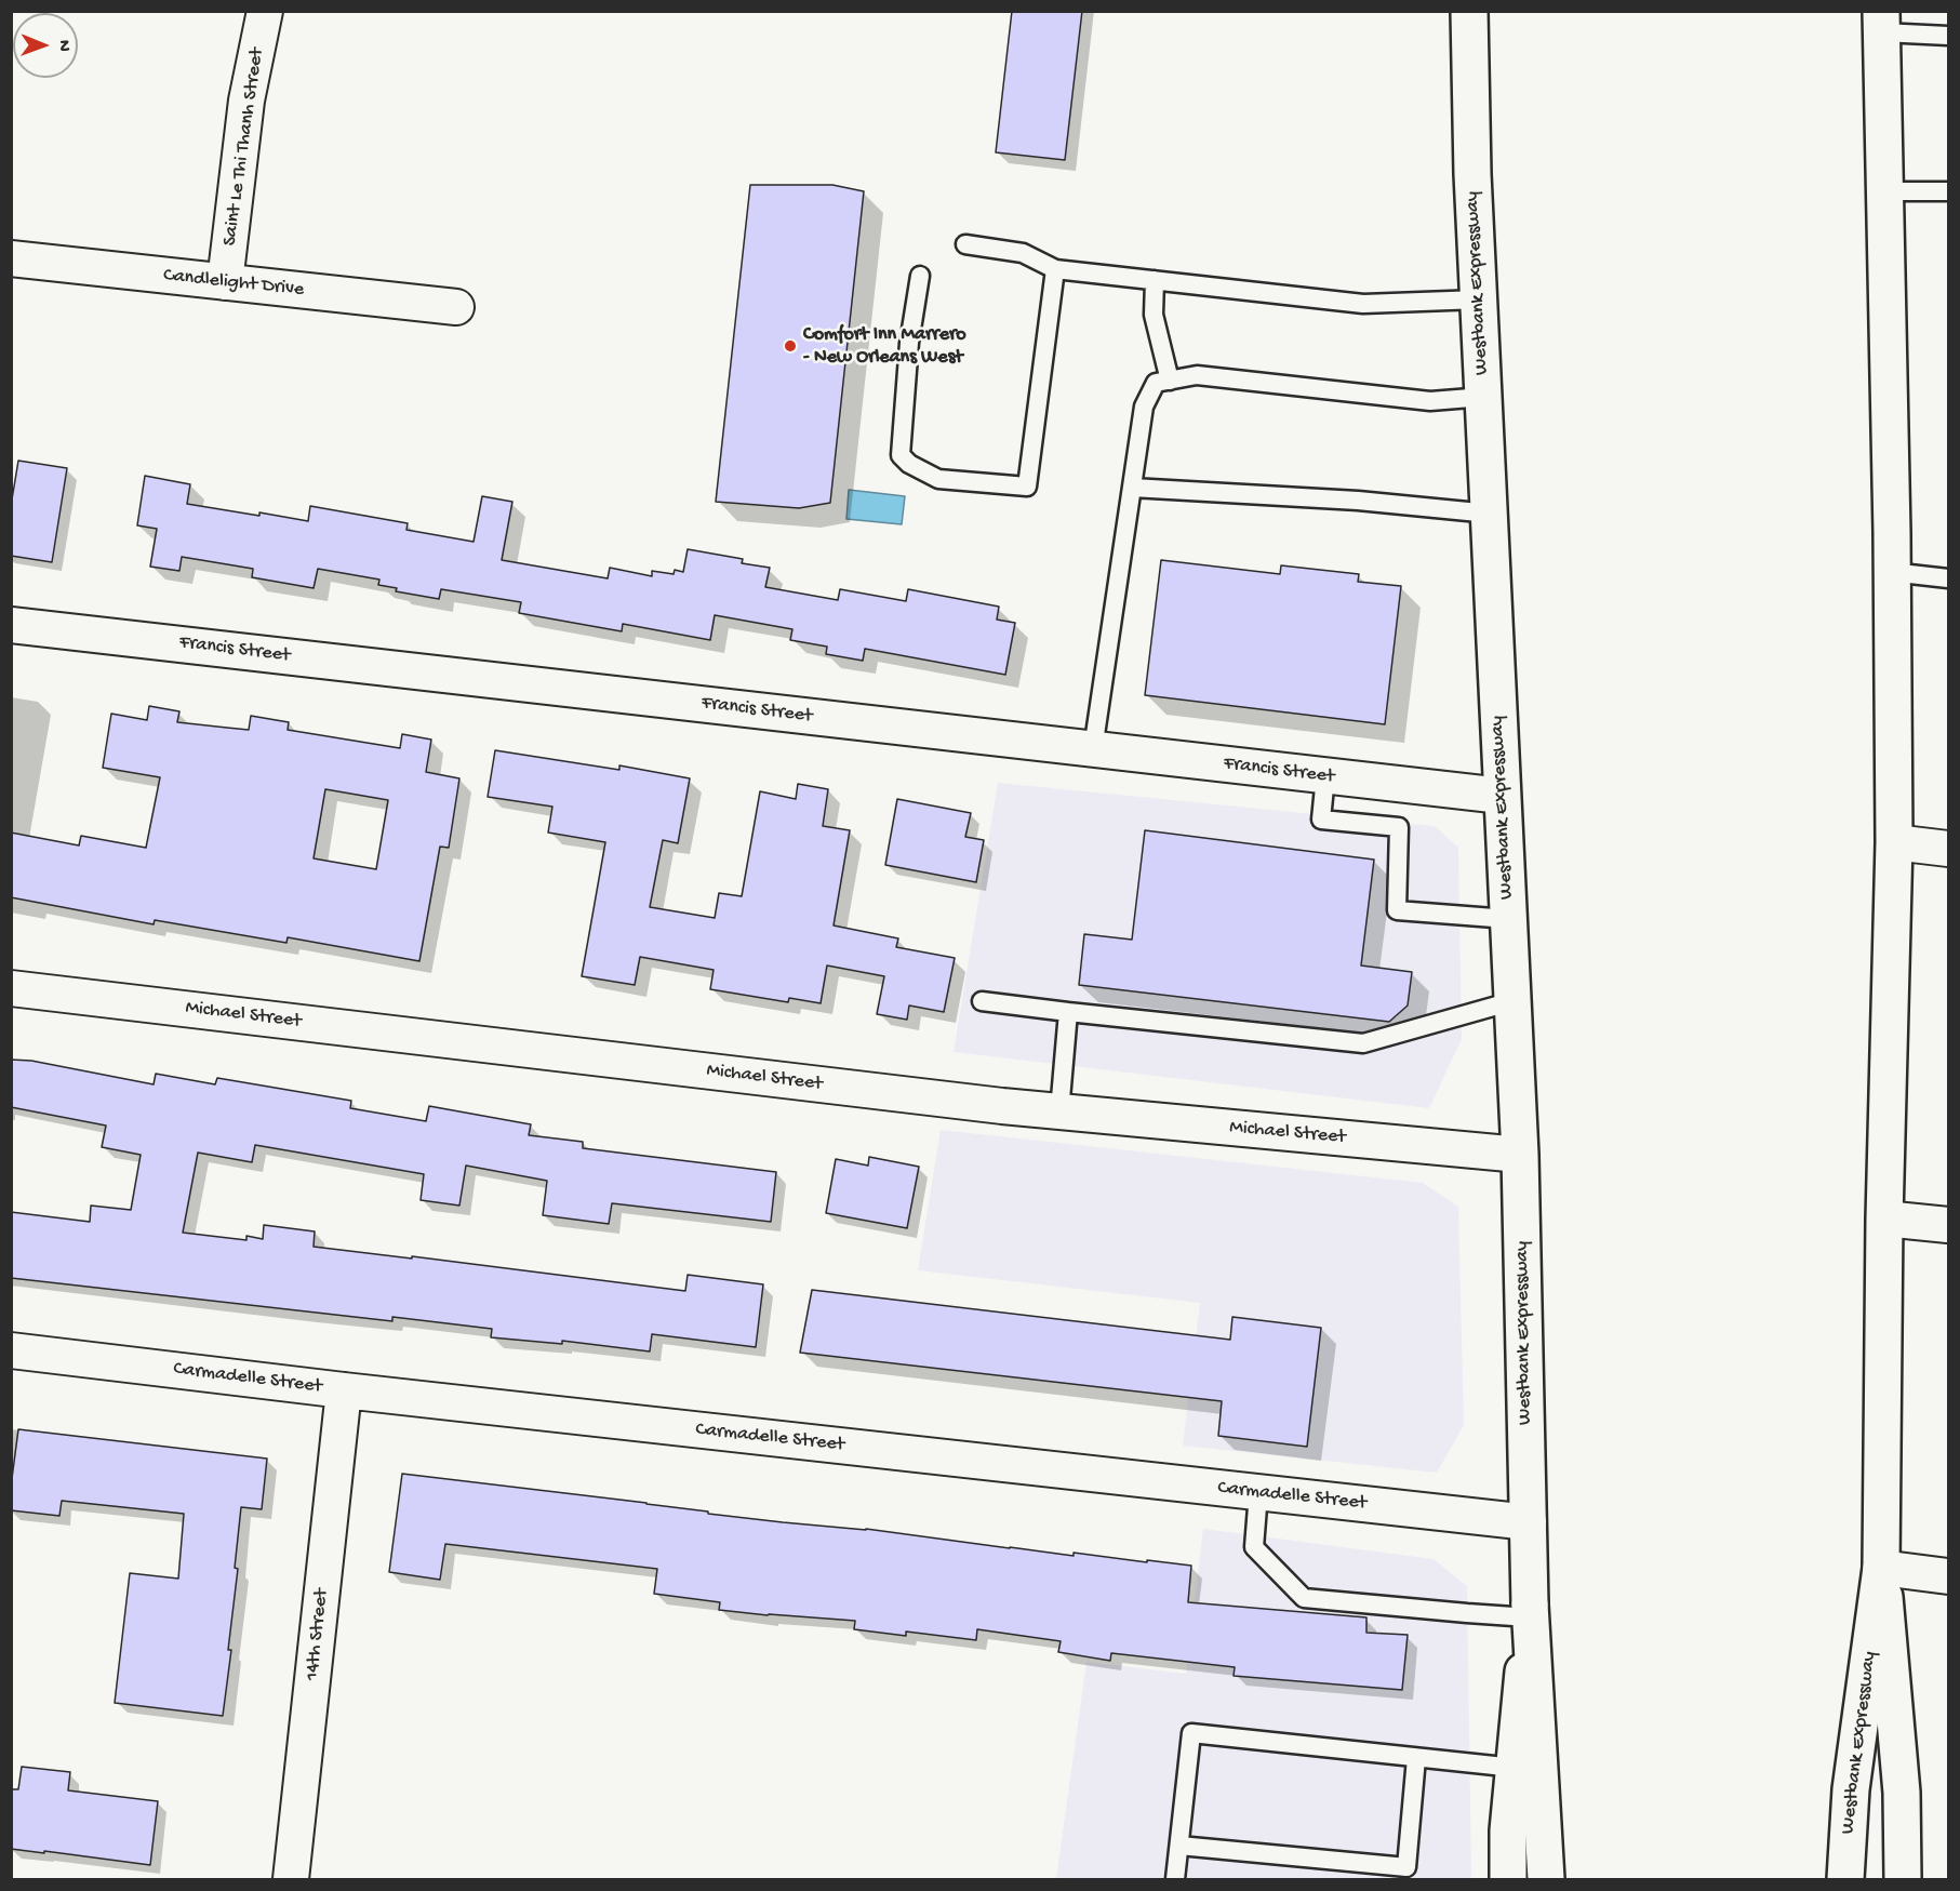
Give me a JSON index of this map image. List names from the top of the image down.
{
  "streets": {
    "main road": ["Westbank Expressway"],
    "street": [
      "Saint Le Thi Thanh Street",
      "Candlelight Drive",
      "Francis Street",
      "Michael Street",
      "Carmadelle Street",
      "14th Street"
    ]
  },
  "crossings": [
    ["Saint Le Thi Thanh Street", "Candlelight Drive"],
    ["Westbank Expressway", "Francis Street"],
    ["Westbank Expressway", "Michael Street"],
    ["Westbank Expressway", "Carmadelle Street"],
    ["Carmadelle Street", "14th Street"]
  ],
  "places": ["Comfort Inn Marrero - New Orleans West"],
  "north": "right"
}
